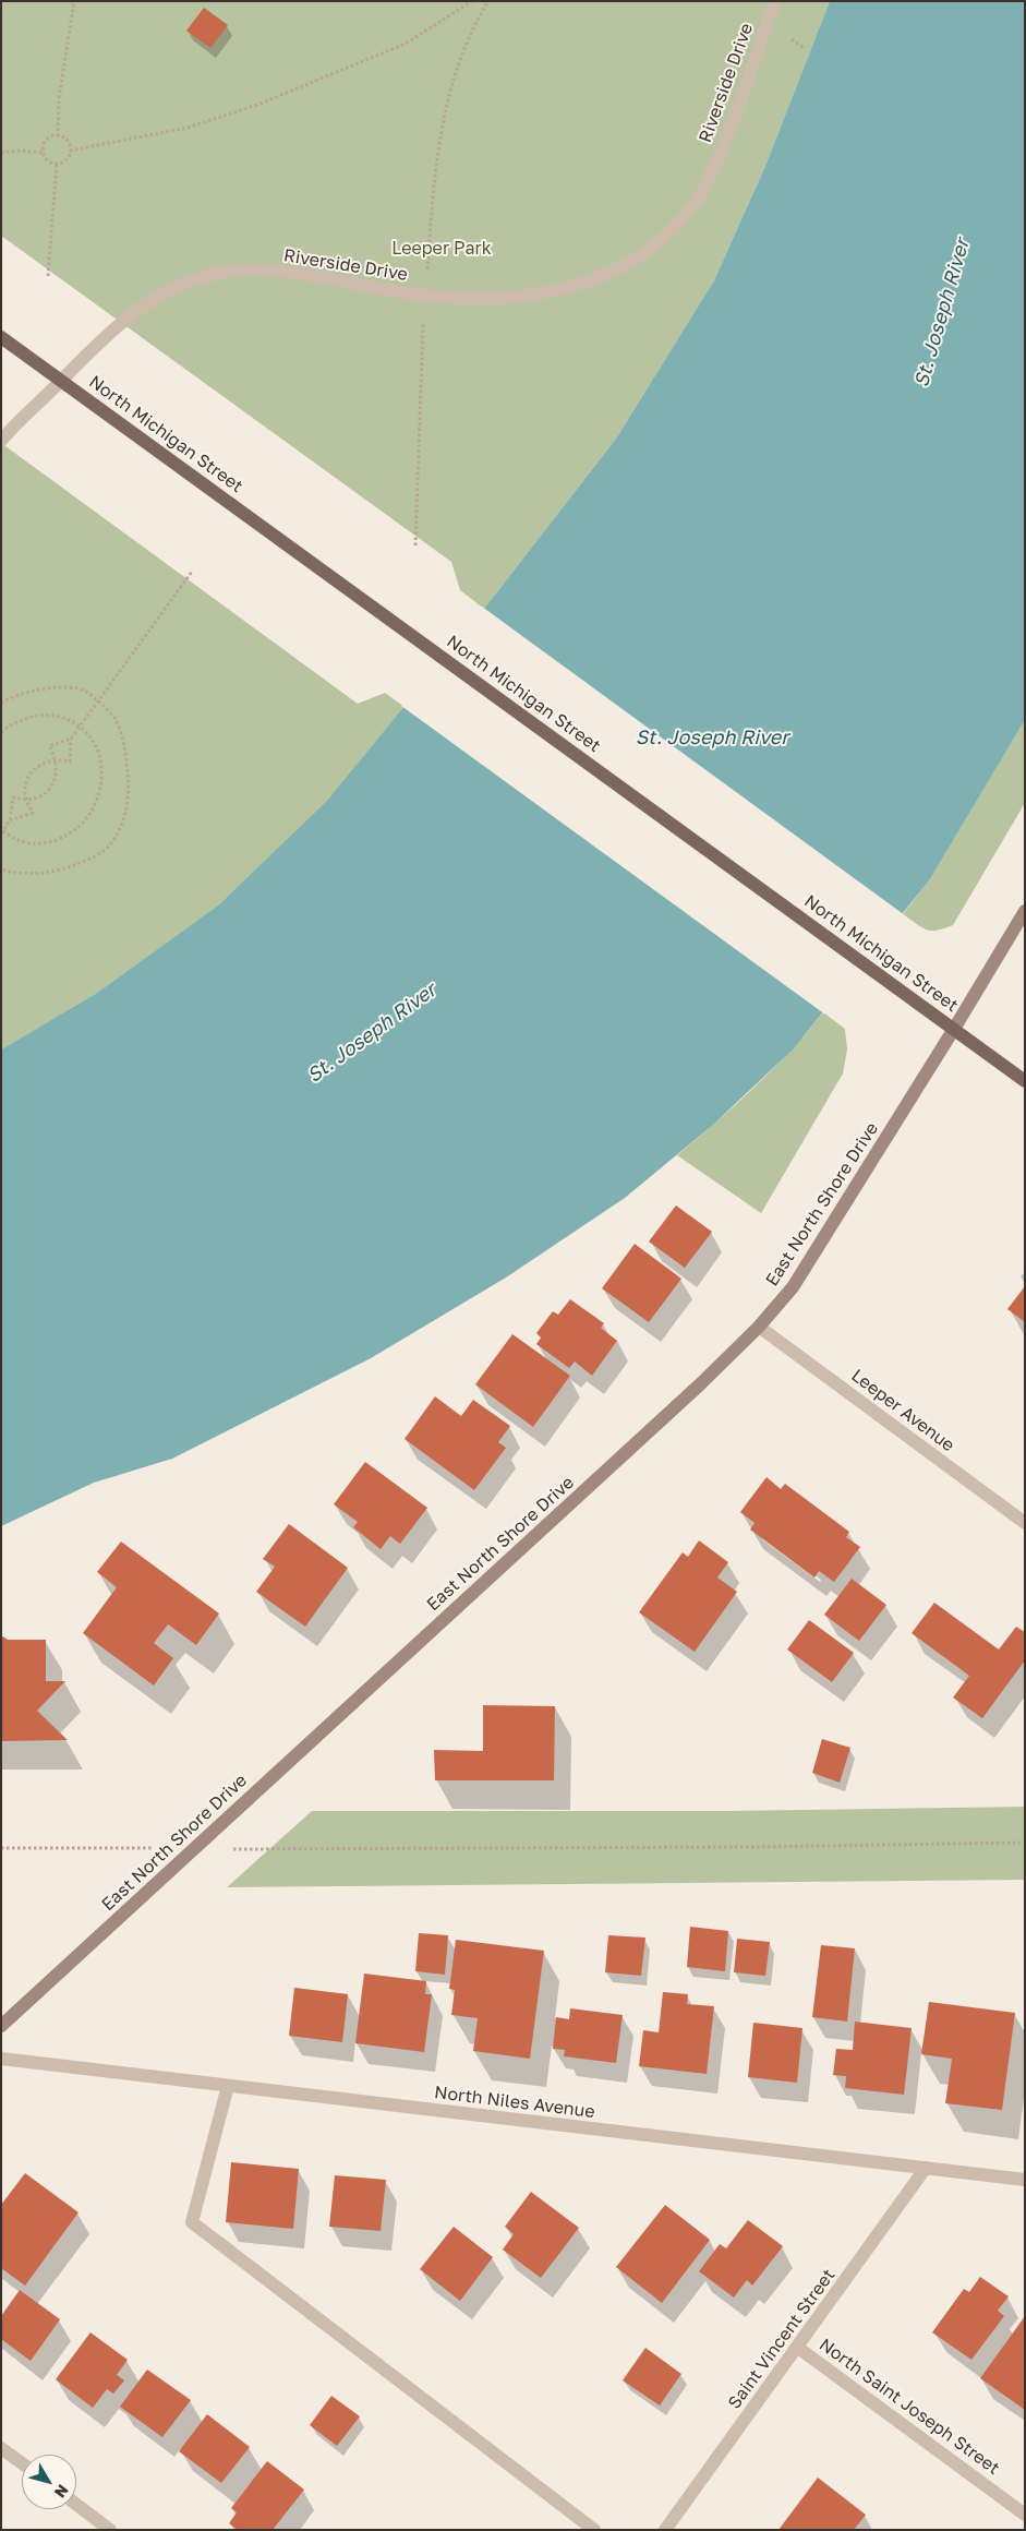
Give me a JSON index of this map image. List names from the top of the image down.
{
  "streets": {
    "main road": ["North Michigan Street"],
    "street": [
      "Riverside Drive",
      "East North Shore Drive",
      "Leeper Avenue",
      "North Niles Avenue",
      "Saint Vincent Street",
      "North Saint Joseph Street"
    ]
  },
  "crossings": [
    ["Riverside Drive", "North Michigan Street"],
    ["North Michigan Street", "East North Shore Drive"],
    ["East North Shore Drive", "Leeper Avenue"],
    ["North Niles Avenue", "Saint Vincent Street"],
    ["Saint Vincent Street", "North Saint Joseph Street"]
  ],
  "water": ["St. Joseph River"],
  "parks": ["Leeper Park"],
  "north": "bottom right"
}
